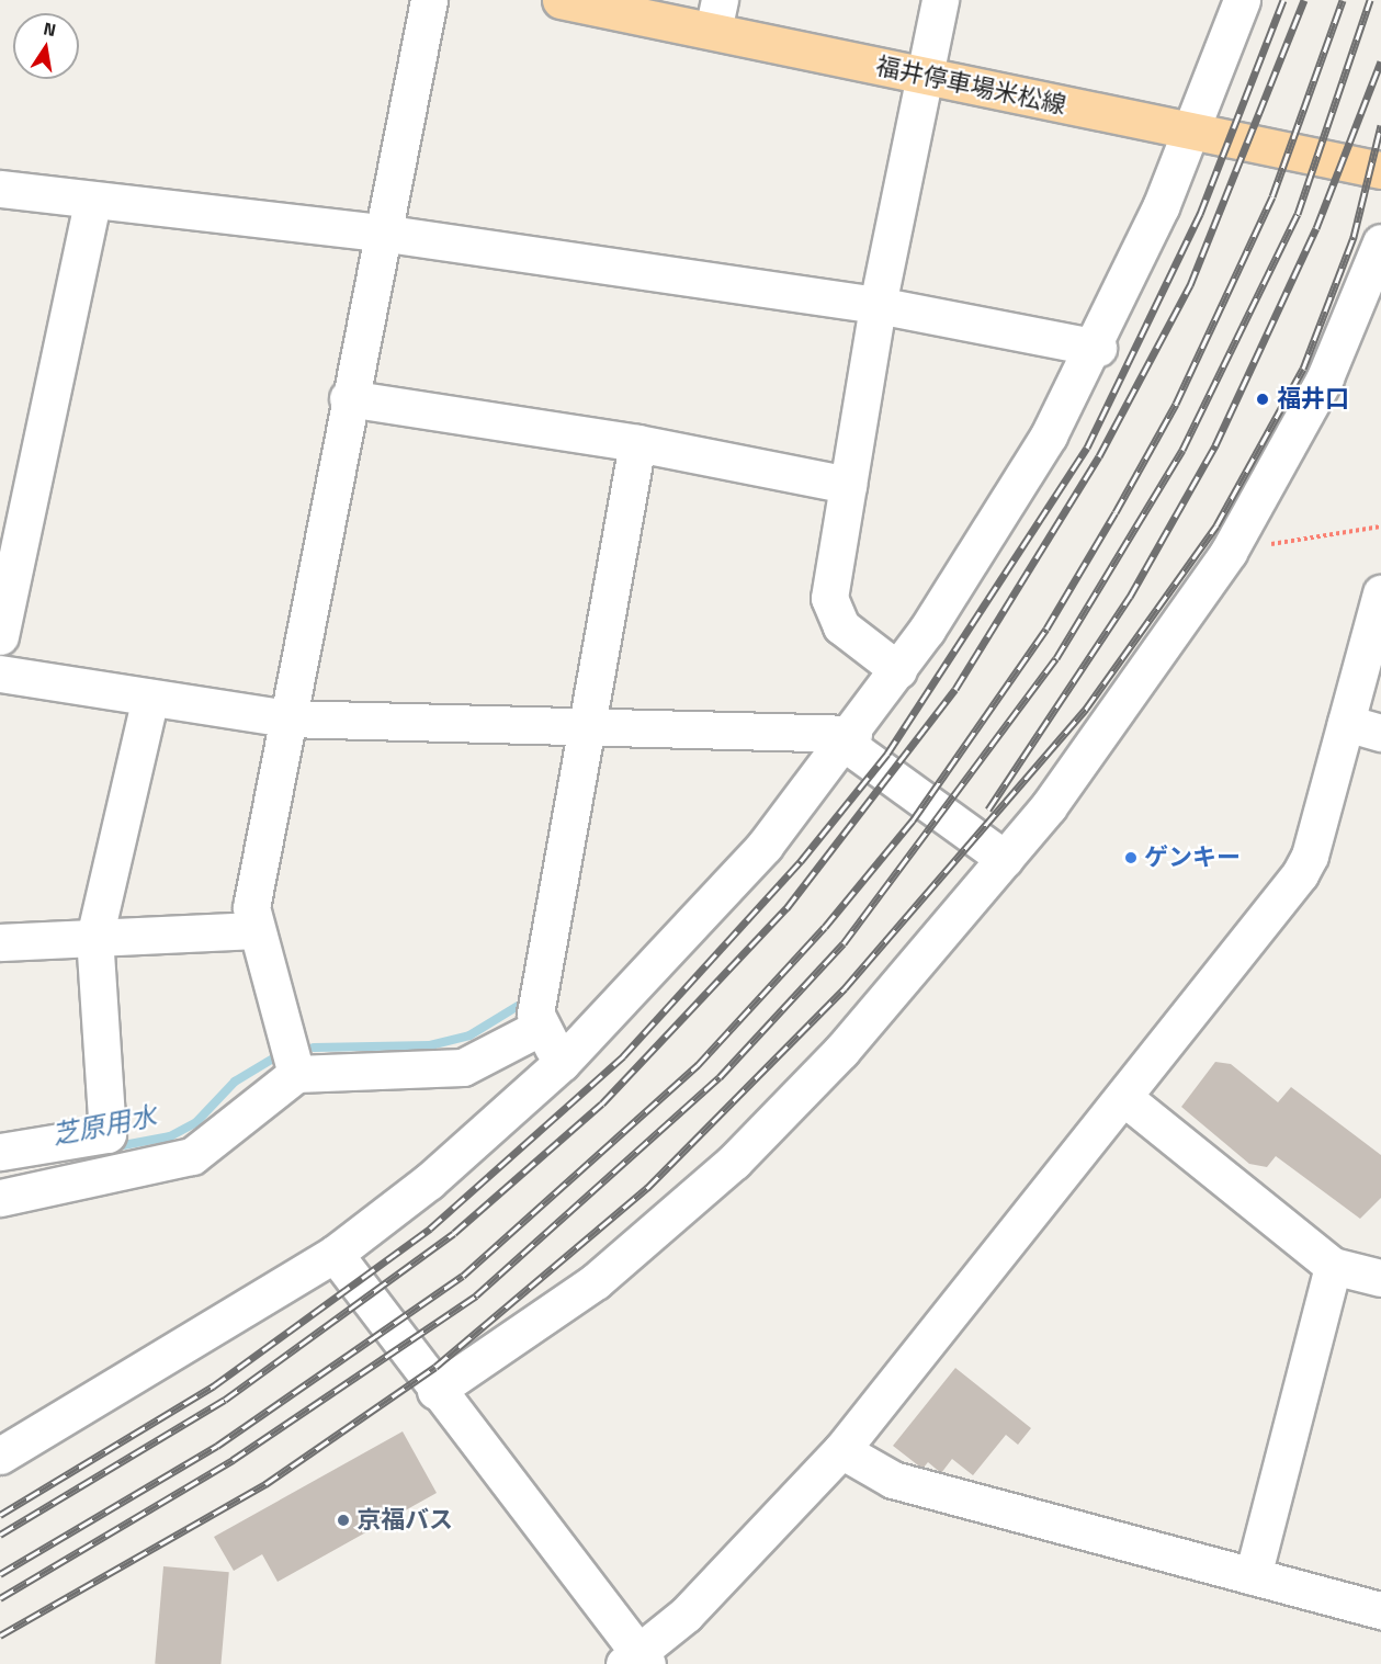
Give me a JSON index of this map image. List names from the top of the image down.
{
  "streets": {
    "main road": ["福井停車場米松線"]
  },
  "water": ["芝原用水"],
  "places": ["福井口", "ゲンキー", "京福バス"],
  "north": "top"
}
